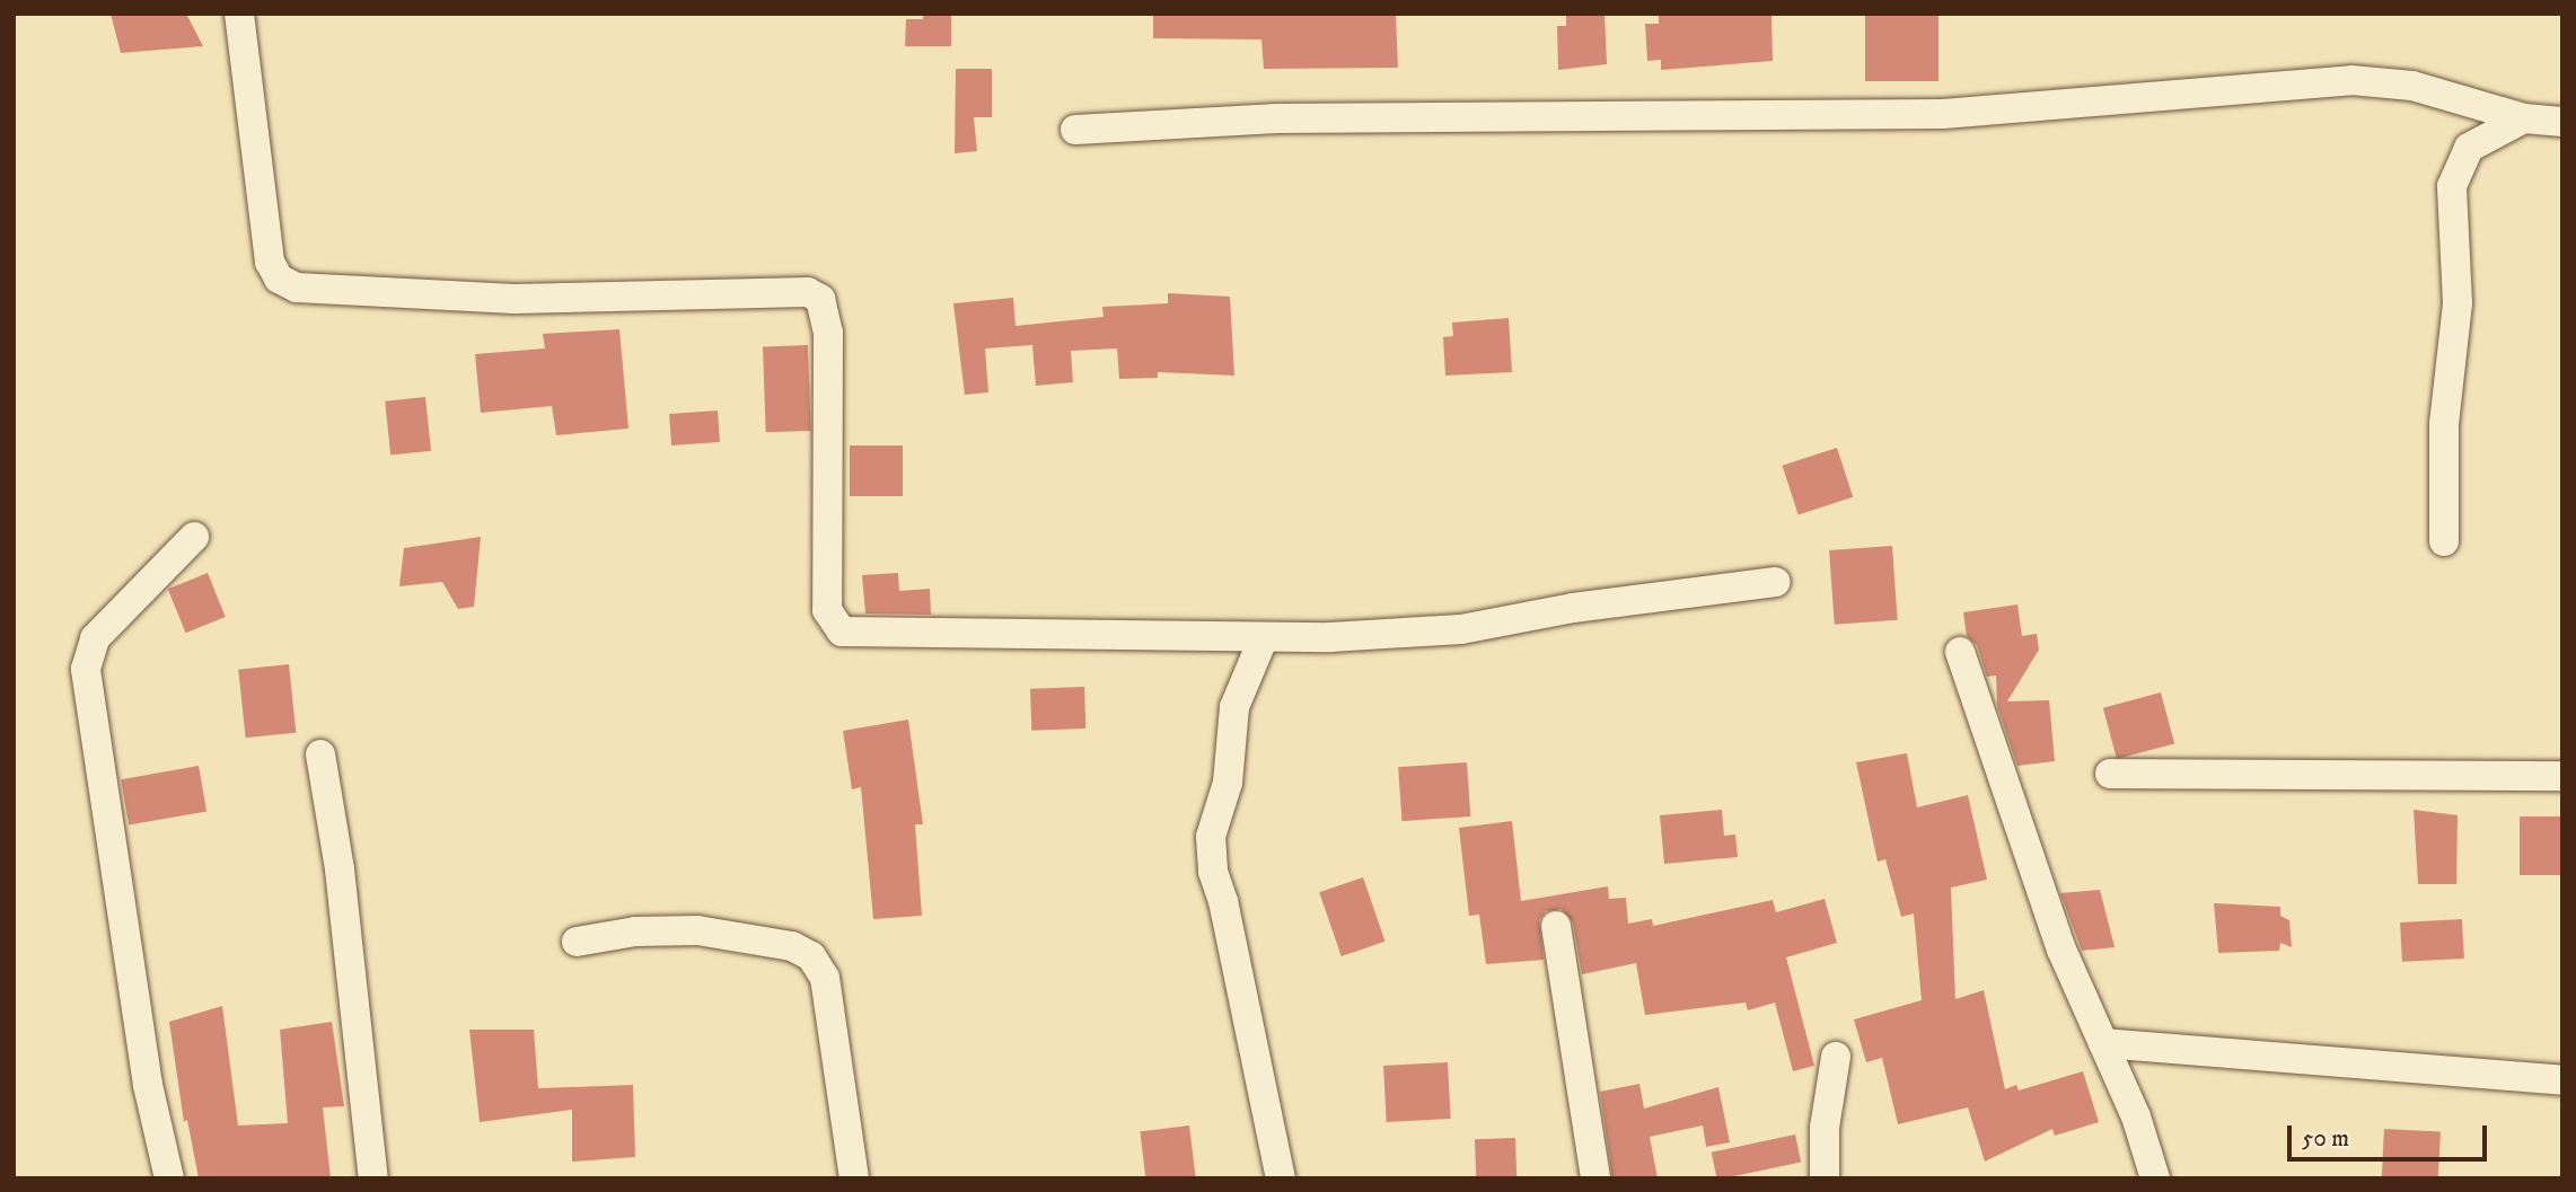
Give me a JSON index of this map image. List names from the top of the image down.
{
  "scale_bar": "50 m"
}
